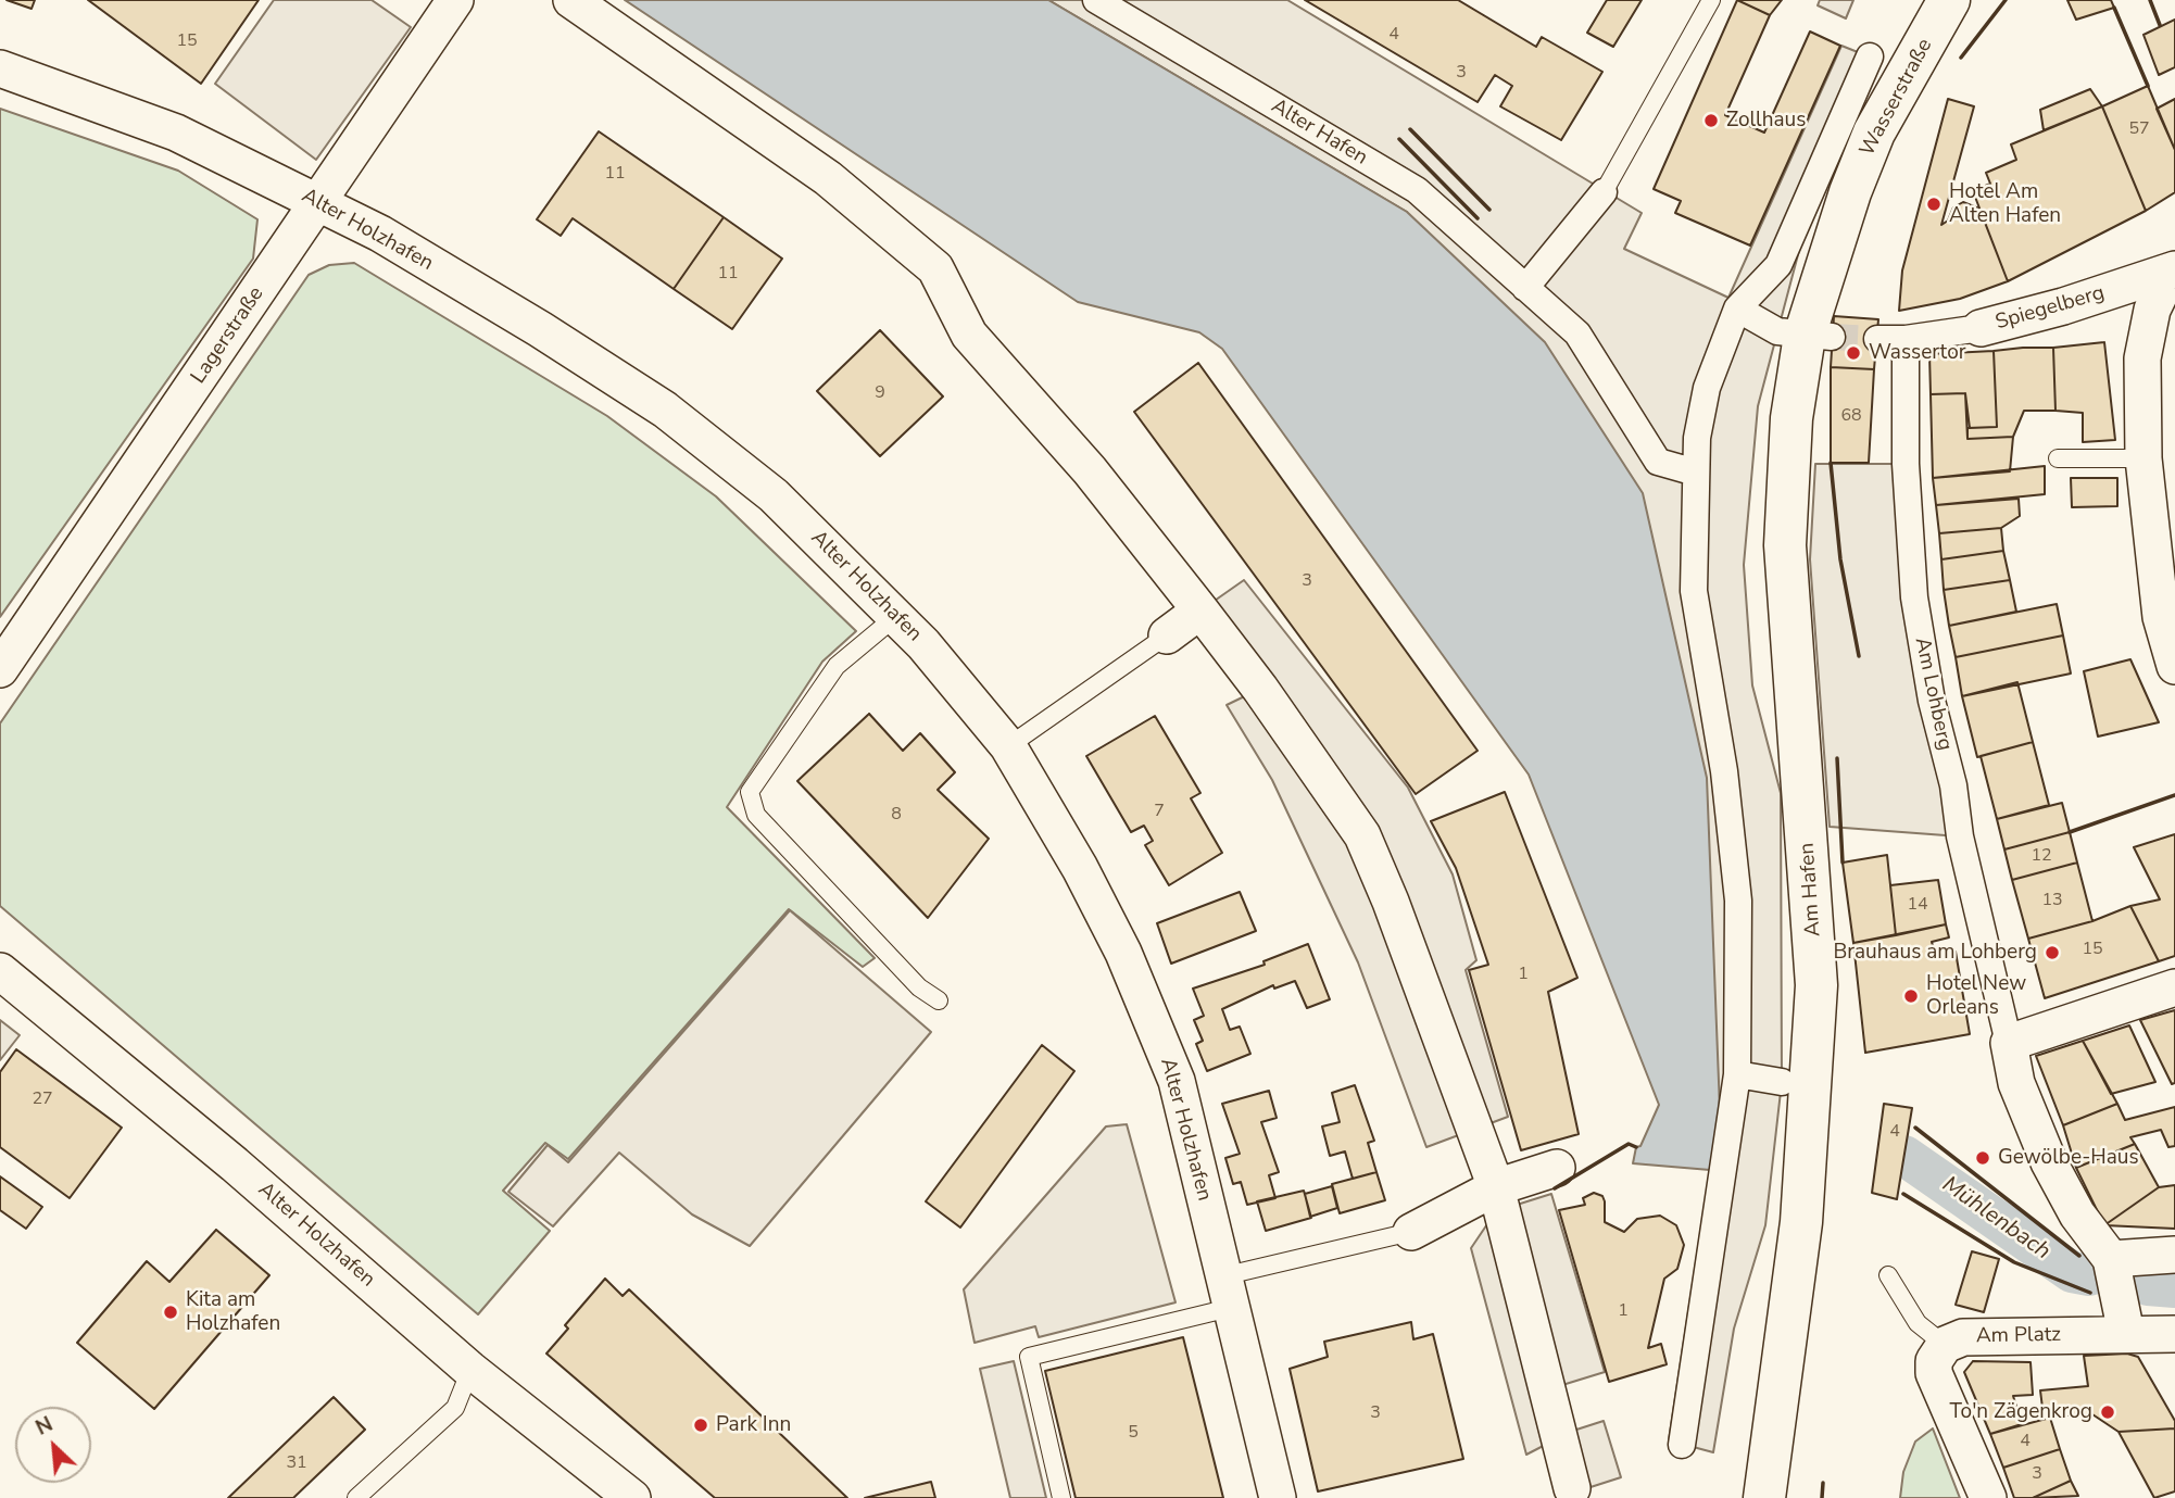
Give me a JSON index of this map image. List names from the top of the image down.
{
  "streets": {
    "street": [
      "Wasserstraße",
      "Alter Hafen",
      "Alter Holzhafen",
      "Spiegelberg",
      "Lagerstraße",
      "Am Lohberg",
      "Am Hafen",
      "Am Platz"
    ]
  },
  "crossings": [
    ["Wasserstraße", "Am Hafen"],
    ["Alter Holzhafen", "Lagerstraße"],
    ["Spiegelberg", "Am Lohberg"]
  ],
  "water": ["Mühlenbach"],
  "places": [
    "Zollhaus",
    "Hotel Am Alten Hafen",
    "Wassertor",
    "Brauhaus am Lohberg",
    "Hotel New Orleans",
    "Gewölbe-Haus",
    "Kita am Holzhafen",
    "To'n Zägenkrog",
    "Park Inn"
  ],
  "house_numbers": [
    "4",
    "15",
    "3",
    "57",
    "11",
    "11",
    "9",
    "68",
    "3",
    "7",
    "8",
    "12",
    "13",
    "14",
    "15",
    "1",
    "27",
    "4",
    "1",
    "3",
    "5",
    "4",
    "31",
    "3"
  ],
  "north": "top left"
}
